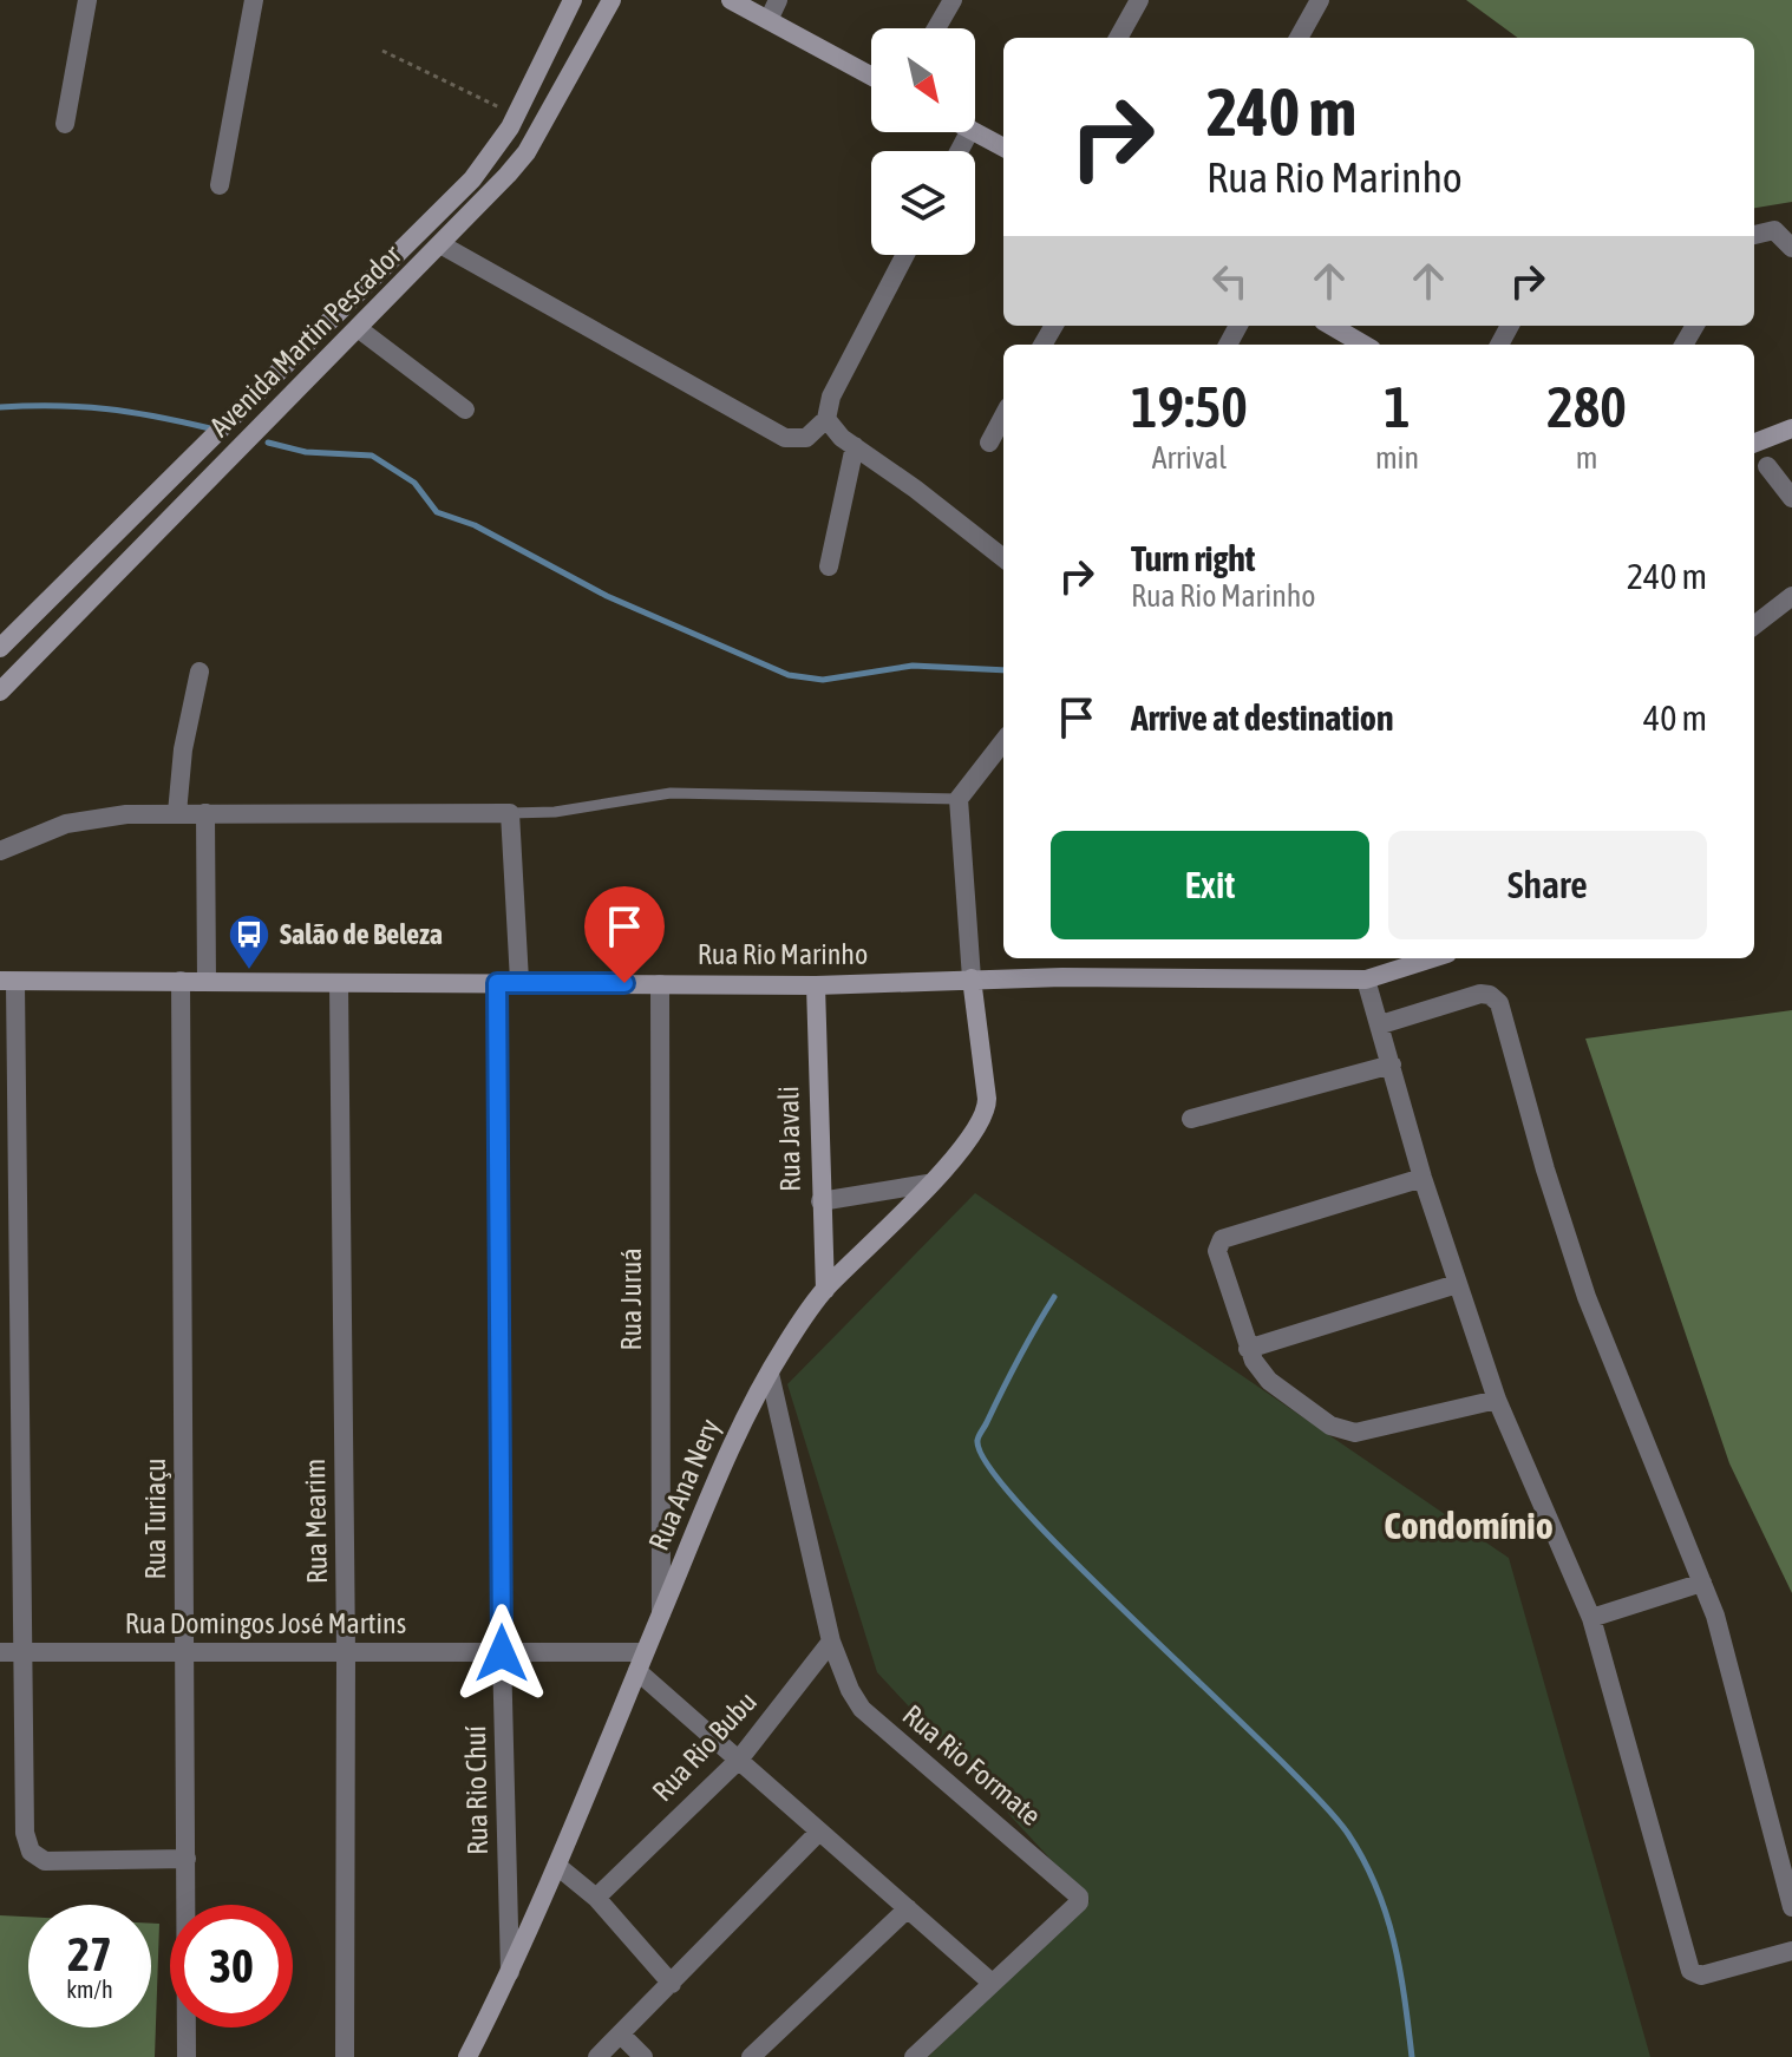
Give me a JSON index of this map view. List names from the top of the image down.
{
  "streets": {
    "street": [
      "Avenida Martin Pescador",
      "Rua Rio Marinho",
      "Rua Javali",
      "Rua Juruá",
      "Rua Ana Nery",
      "Rua Turiaçu",
      "Rua Mearim",
      "Rua Domingos José Martins",
      "Rua Rio Bubu",
      "Rua Rio Formate",
      "Rua Rio Chuí"
    ]
  },
  "crossings": [
    ["Rua Rio Marinho", "Rua Javali"],
    ["Rua Rio Marinho", "Rua Juruá"],
    ["Rua Rio Marinho", "Rua Ana Nery"],
    ["Rua Rio Marinho", "Rua Turiaçu"],
    ["Rua Rio Marinho", "Rua Mearim"],
    ["Rua Rio Marinho", "Rua Rio Chuí"],
    ["Rua Javali", "Rua Ana Nery"],
    ["Rua Juruá", "Rua Ana Nery"],
    ["Rua Ana Nery", "Rua Domingos José Martins"],
    ["Rua Ana Nery", "Rua Rio Chuí"],
    ["Rua Turiaçu", "Rua Domingos José Martins"],
    ["Rua Mearim", "Rua Domingos José Martins"],
    ["Rua Domingos José Martins", "Rua Rio Chuí"],
    ["Rua Rio Bubu", "Rua Rio Formate"]
  ],
  "districts": ["Condomínio"],
  "places": {
    "bus stop": ["Salão de Beleza"]
  },
  "north": "bottom right",
  "page": {
    "turn": ["240 m", "Rua Rio Marinho"],
    "eta": [
      "19:50",
      "Arrival",
      "1",
      "min",
      "280",
      "m"
    ],
    "list": [
      {
        "name": "Turn right",
        "note": "Rua Rio Marinho",
        "value": "240 m"
      },
      {
        "name": "Arrive at destination",
        "value": "40 m"
      }
    ],
    "buttons": ["Exit", "Share"],
    "speed": "27 km/h",
    "limit": "30"
  }
}
